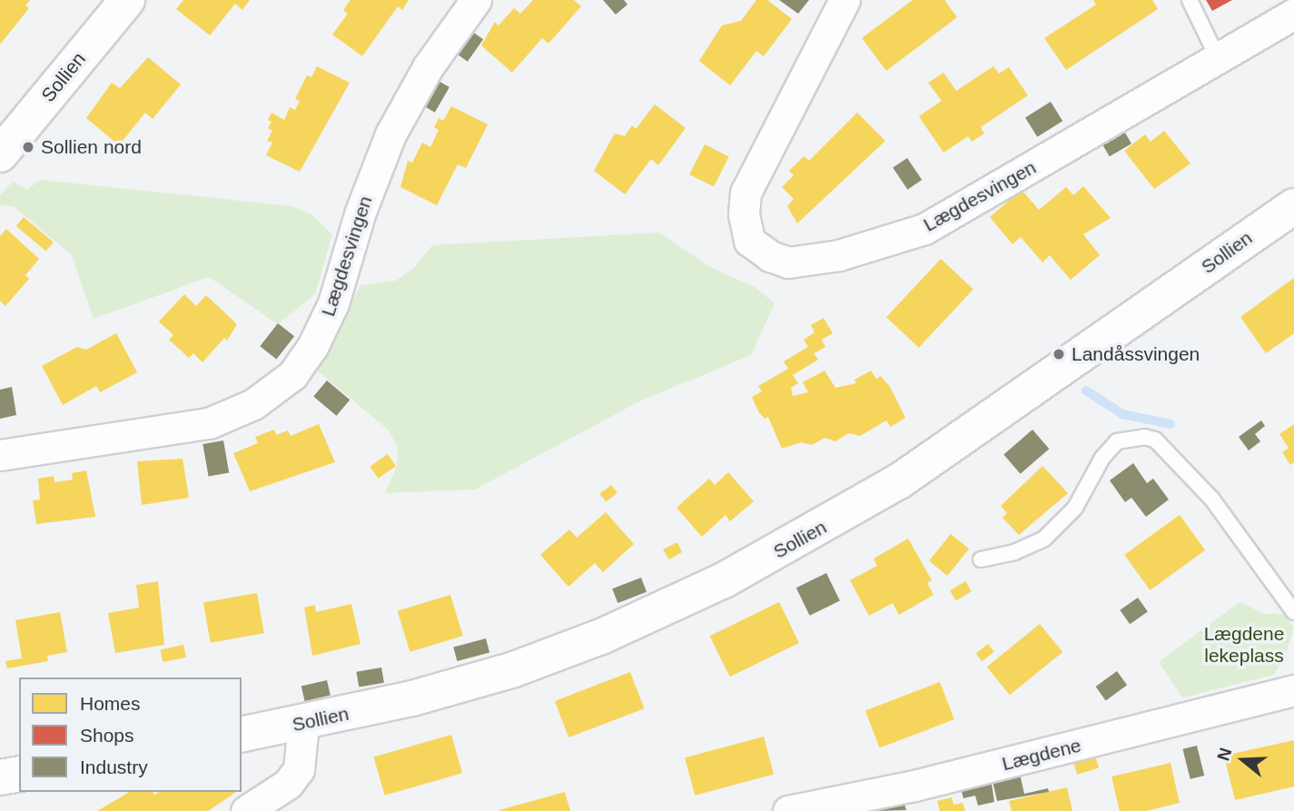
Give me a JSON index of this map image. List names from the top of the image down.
{
  "streets": {
    "street": ["Sollien", "Lægdesvingen", "Lægdene"]
  },
  "parks": ["Lægdene lekeplass"],
  "places": ["Sollien nord", "Landåssvingen"],
  "legend": ["Homes", "Shops", "Industry"],
  "north": "left"
}
